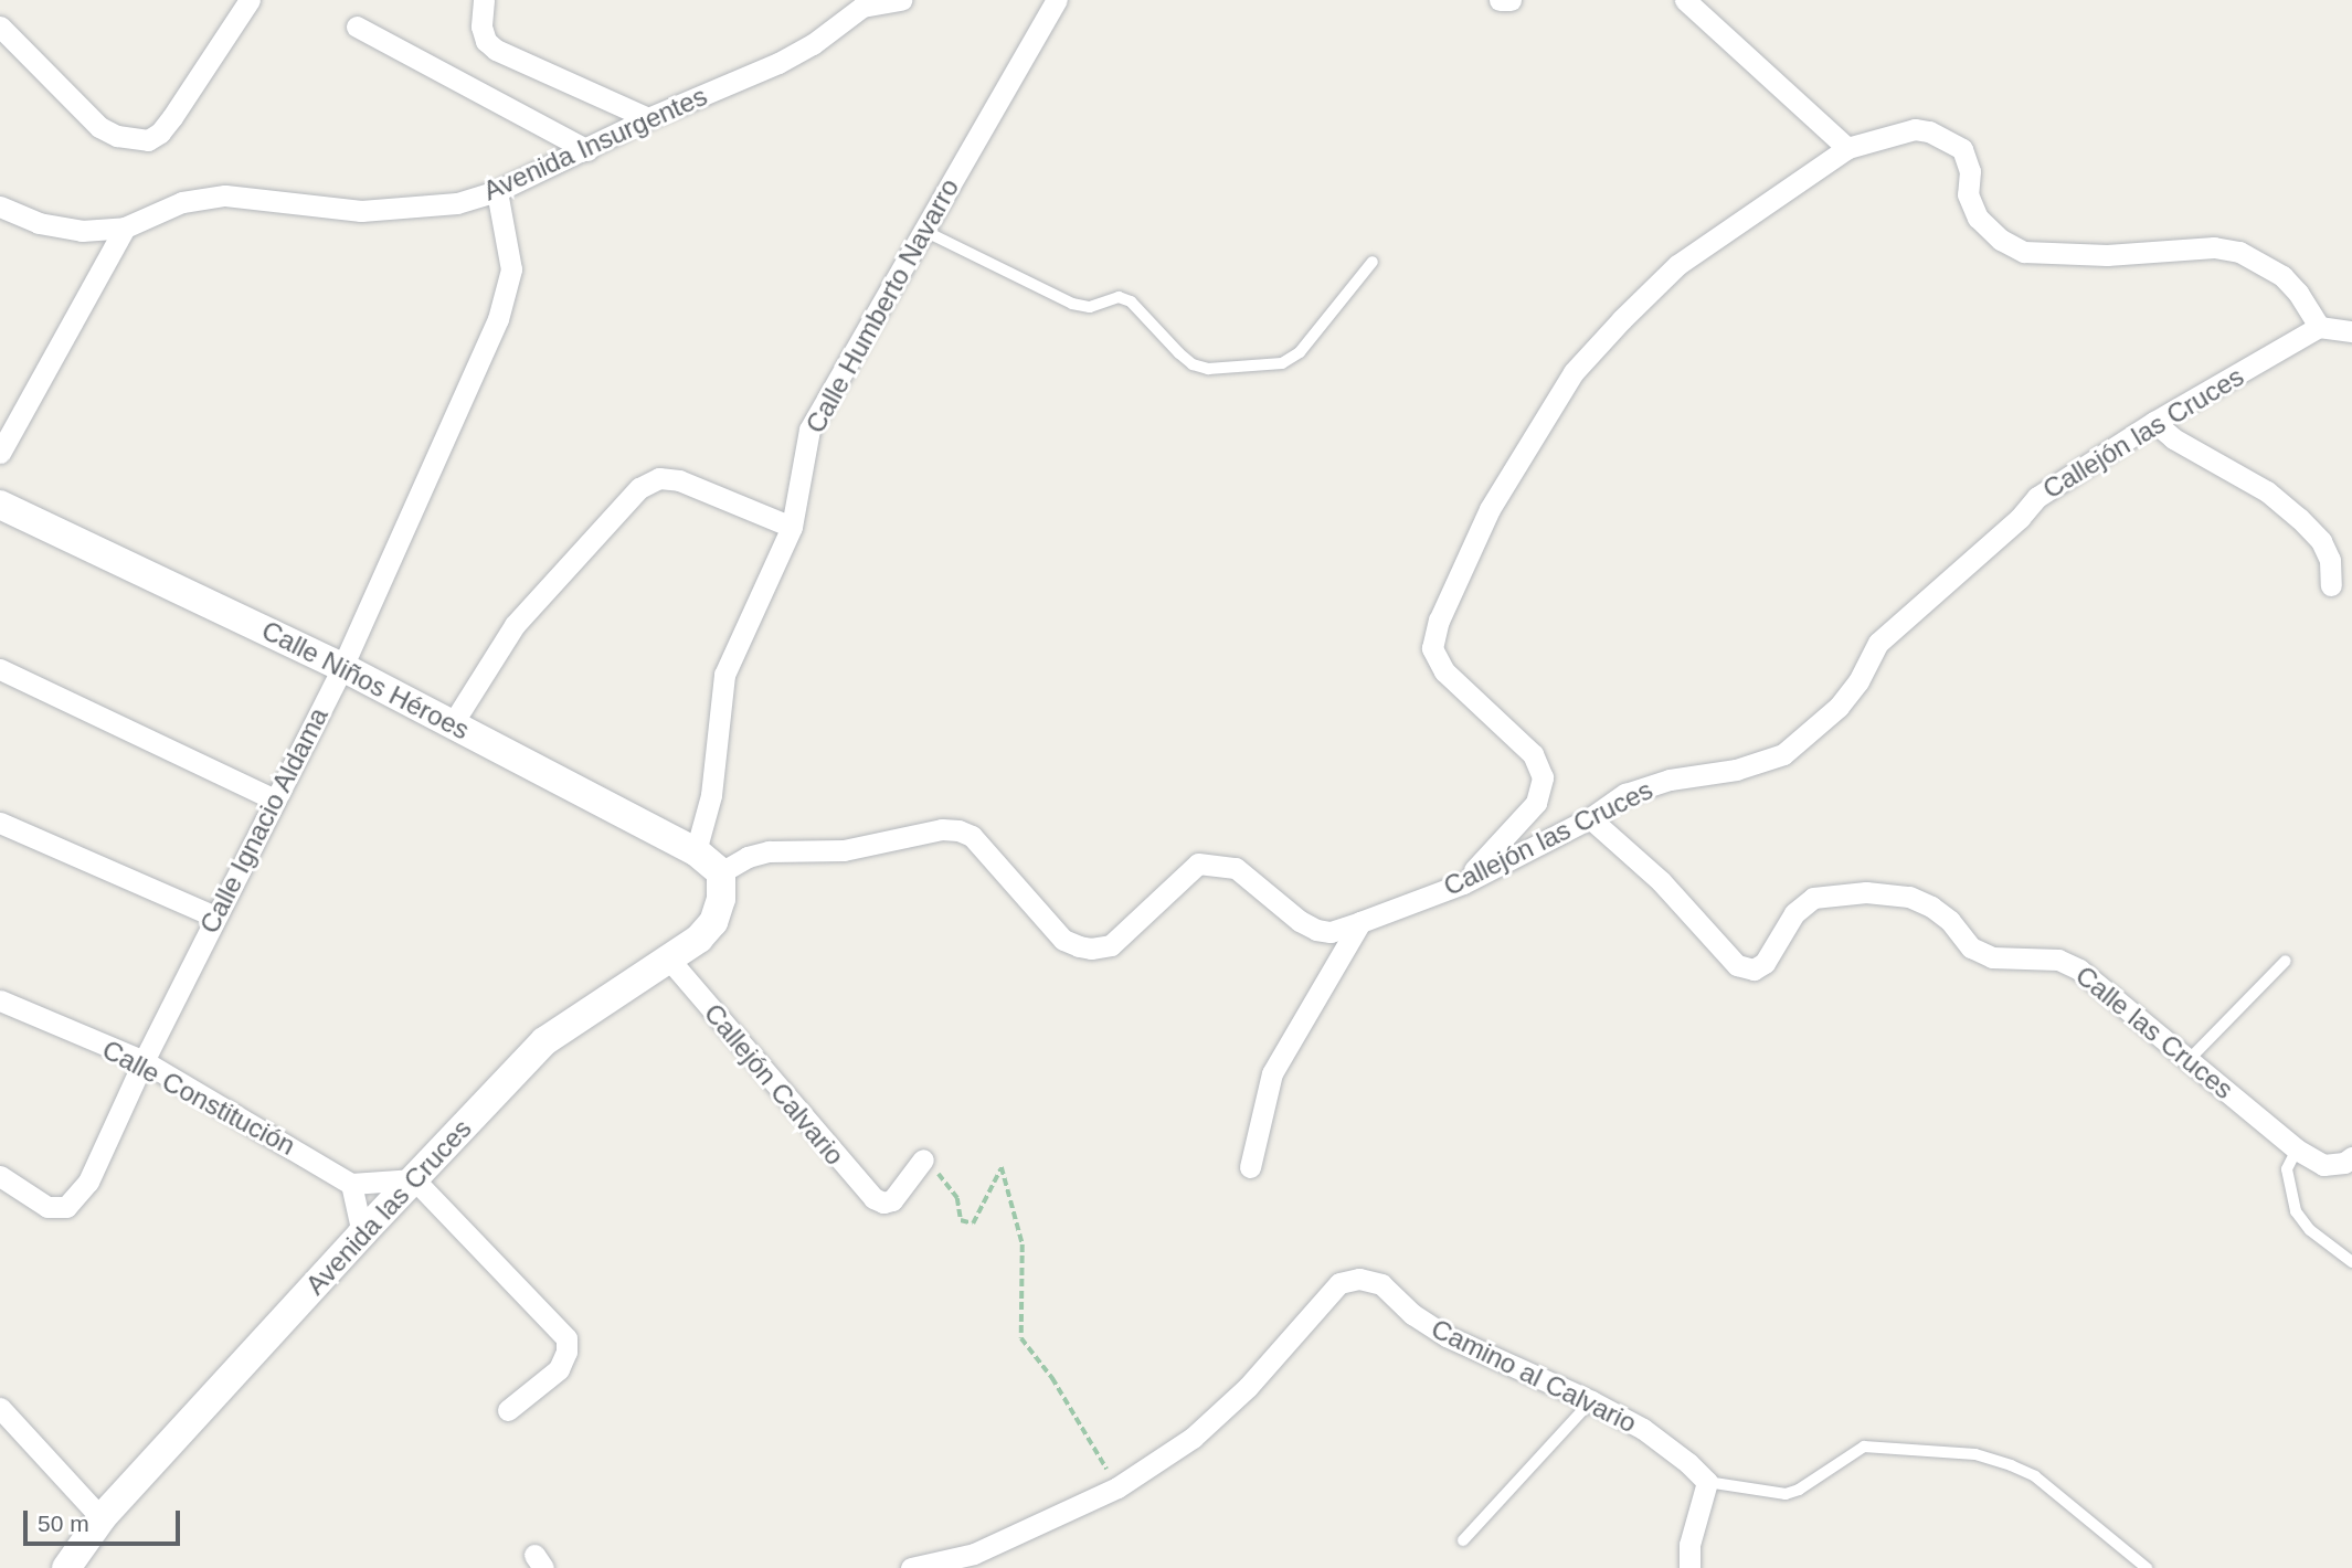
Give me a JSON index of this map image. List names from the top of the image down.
{
  "streets": {
    "street": [
      "Avenida Insurgentes",
      "Calle Humberto Navarro",
      "Callejón las Cruces",
      "Calle Niños Héroes",
      "Calle Ignacio Aldama",
      "Calle las Cruces",
      "Callejón Calvario",
      "Calle Constitución",
      "Avenida las Cruces",
      "Camino al Calvario"
    ]
  },
  "crossings": [
    ["Avenida Insurgentes", "Calle Ignacio Aldama"],
    ["Calle Humberto Navarro", "Calle Niños Héroes"],
    ["Callejón las Cruces", "Calle Niños Héroes"],
    ["Callejón las Cruces", "Calle las Cruces"],
    ["Callejón las Cruces", "Avenida las Cruces"],
    ["Calle Niños Héroes", "Calle Ignacio Aldama"],
    ["Calle Niños Héroes", "Avenida las Cruces"],
    ["Calle Ignacio Aldama", "Calle Constitución"],
    ["Callejón Calvario", "Avenida las Cruces"]
  ],
  "scale_bar": "50 m"
}
